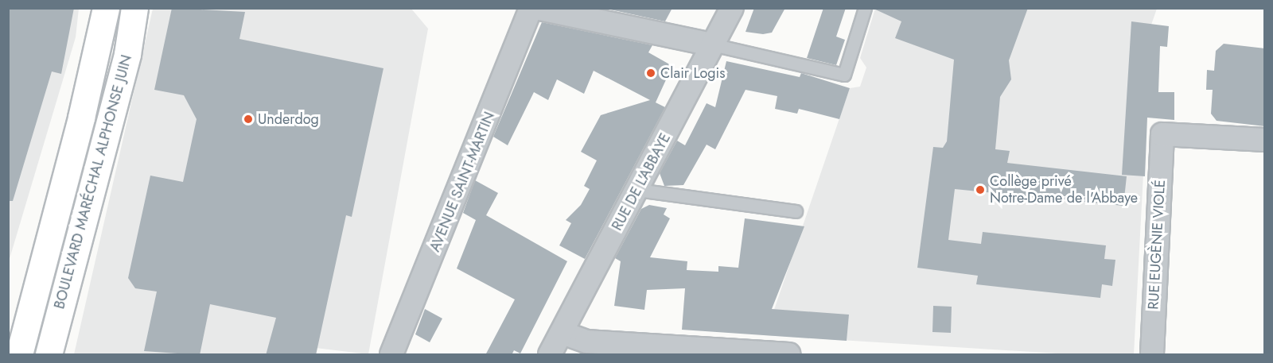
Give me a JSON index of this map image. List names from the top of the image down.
{
  "streets": {
    "main road": ["BOULEVARD MARÉCHAL ALPHONSE JUIN"],
    "street": ["AVENUE SAINT-MARTIN", "RUE DE L'ABBAYE", "RUE EUGÈNIE VIOLÉ"]
  },
  "places": ["Clair Logis", "Underdog", "Collège privé Notre-Dame de l'Abbaye"]
}
